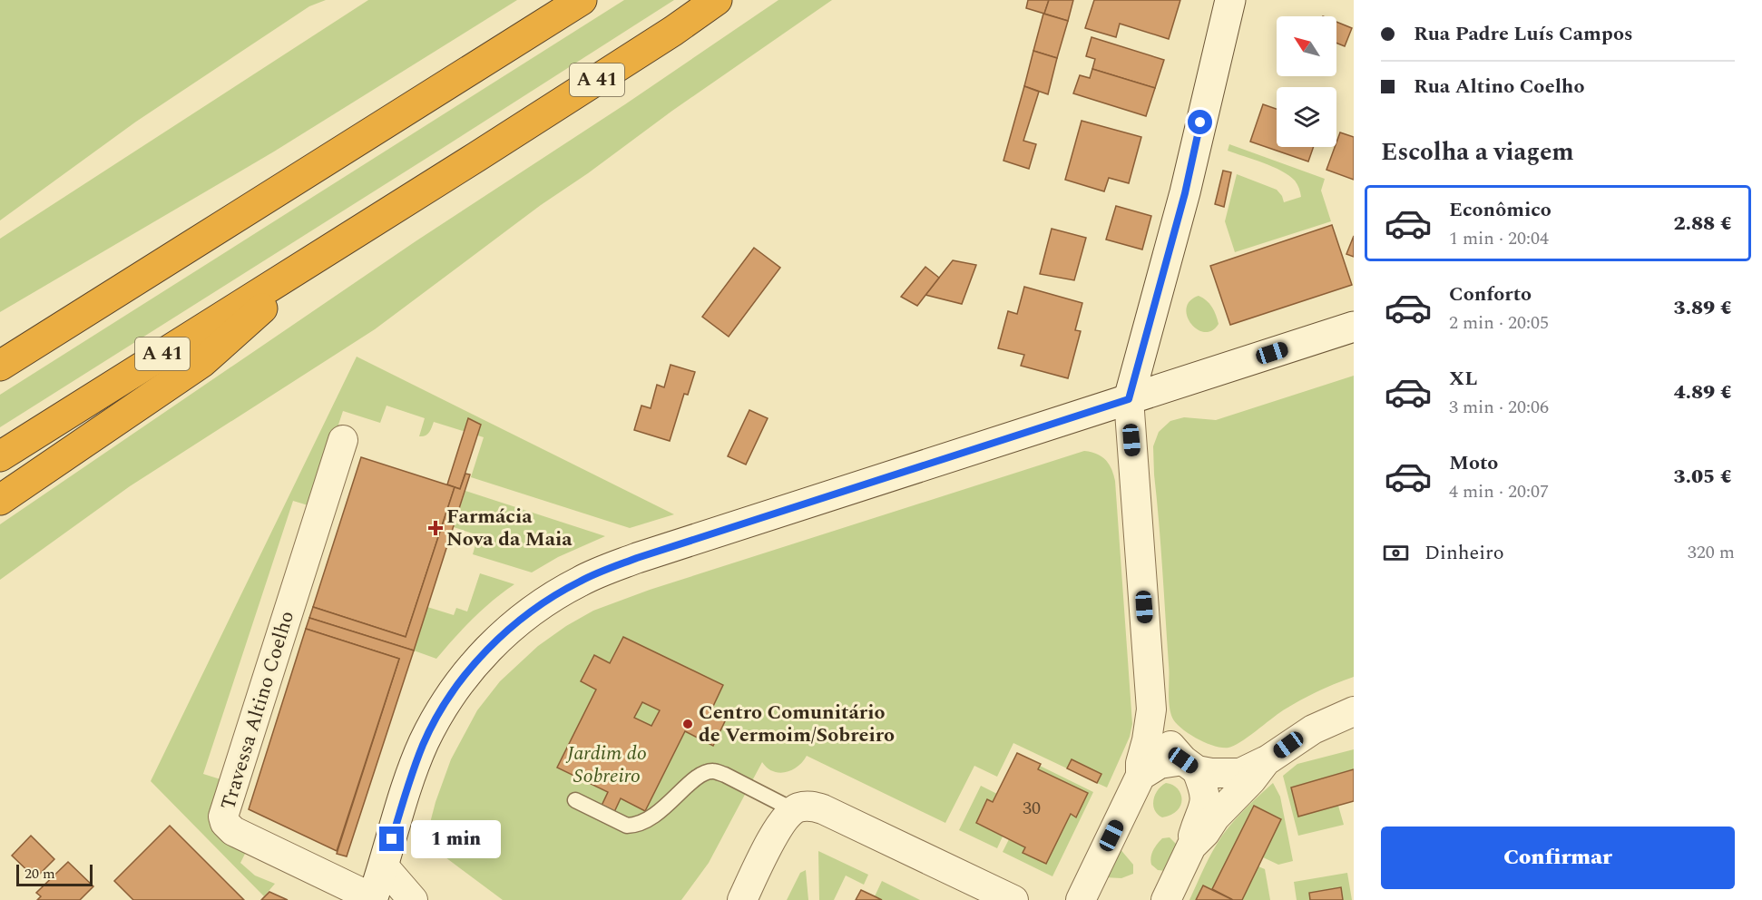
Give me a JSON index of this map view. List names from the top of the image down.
{
  "streets": {
    "highway": ["A 41"],
    "street": ["Travessa Altino Coelho"]
  },
  "parks": ["Jardim do Sobreiro"],
  "places": {
    "health": ["Farmácia Nova da Maia"],
    "other": ["Centro Comunitário de Vermoim/Sobreiro"]
  },
  "house_numbers": ["30"],
  "scale_bar": "20 m",
  "north": "top left",
  "page": {
    "banner": ["Rua Padre Luís Campos", "Rua Altino Coelho"],
    "heading": "Escolha a viagem",
    "list": [
      {
        "name": "Econômico",
        "note": "1 min · 20:04",
        "value": "2.88 €"
      },
      {
        "name": "Conforto",
        "note": "2 min · 20:05",
        "value": "3.89 €"
      },
      {
        "name": "XL",
        "note": "3 min · 20:06",
        "value": "4.89 €"
      },
      {
        "name": "Moto",
        "note": "4 min · 20:07",
        "value": "3.05 €"
      }
    ],
    "pay": ["Dinheiro", "320 m"],
    "buttons": "Confirmar",
    "bubble": "1 min",
    "scale": "20 m"
  }
}
